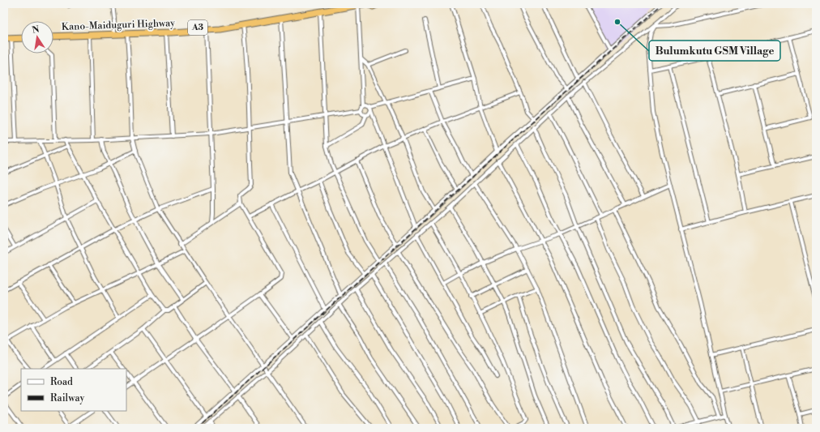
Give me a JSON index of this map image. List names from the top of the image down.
{
  "streets": {
    "highway": ["Kano-Maiduguri Highway", "A3"]
  },
  "places": ["Bulumkutu GSM Village"],
  "legend": ["Road", "Railway"],
  "north": "top"
}
